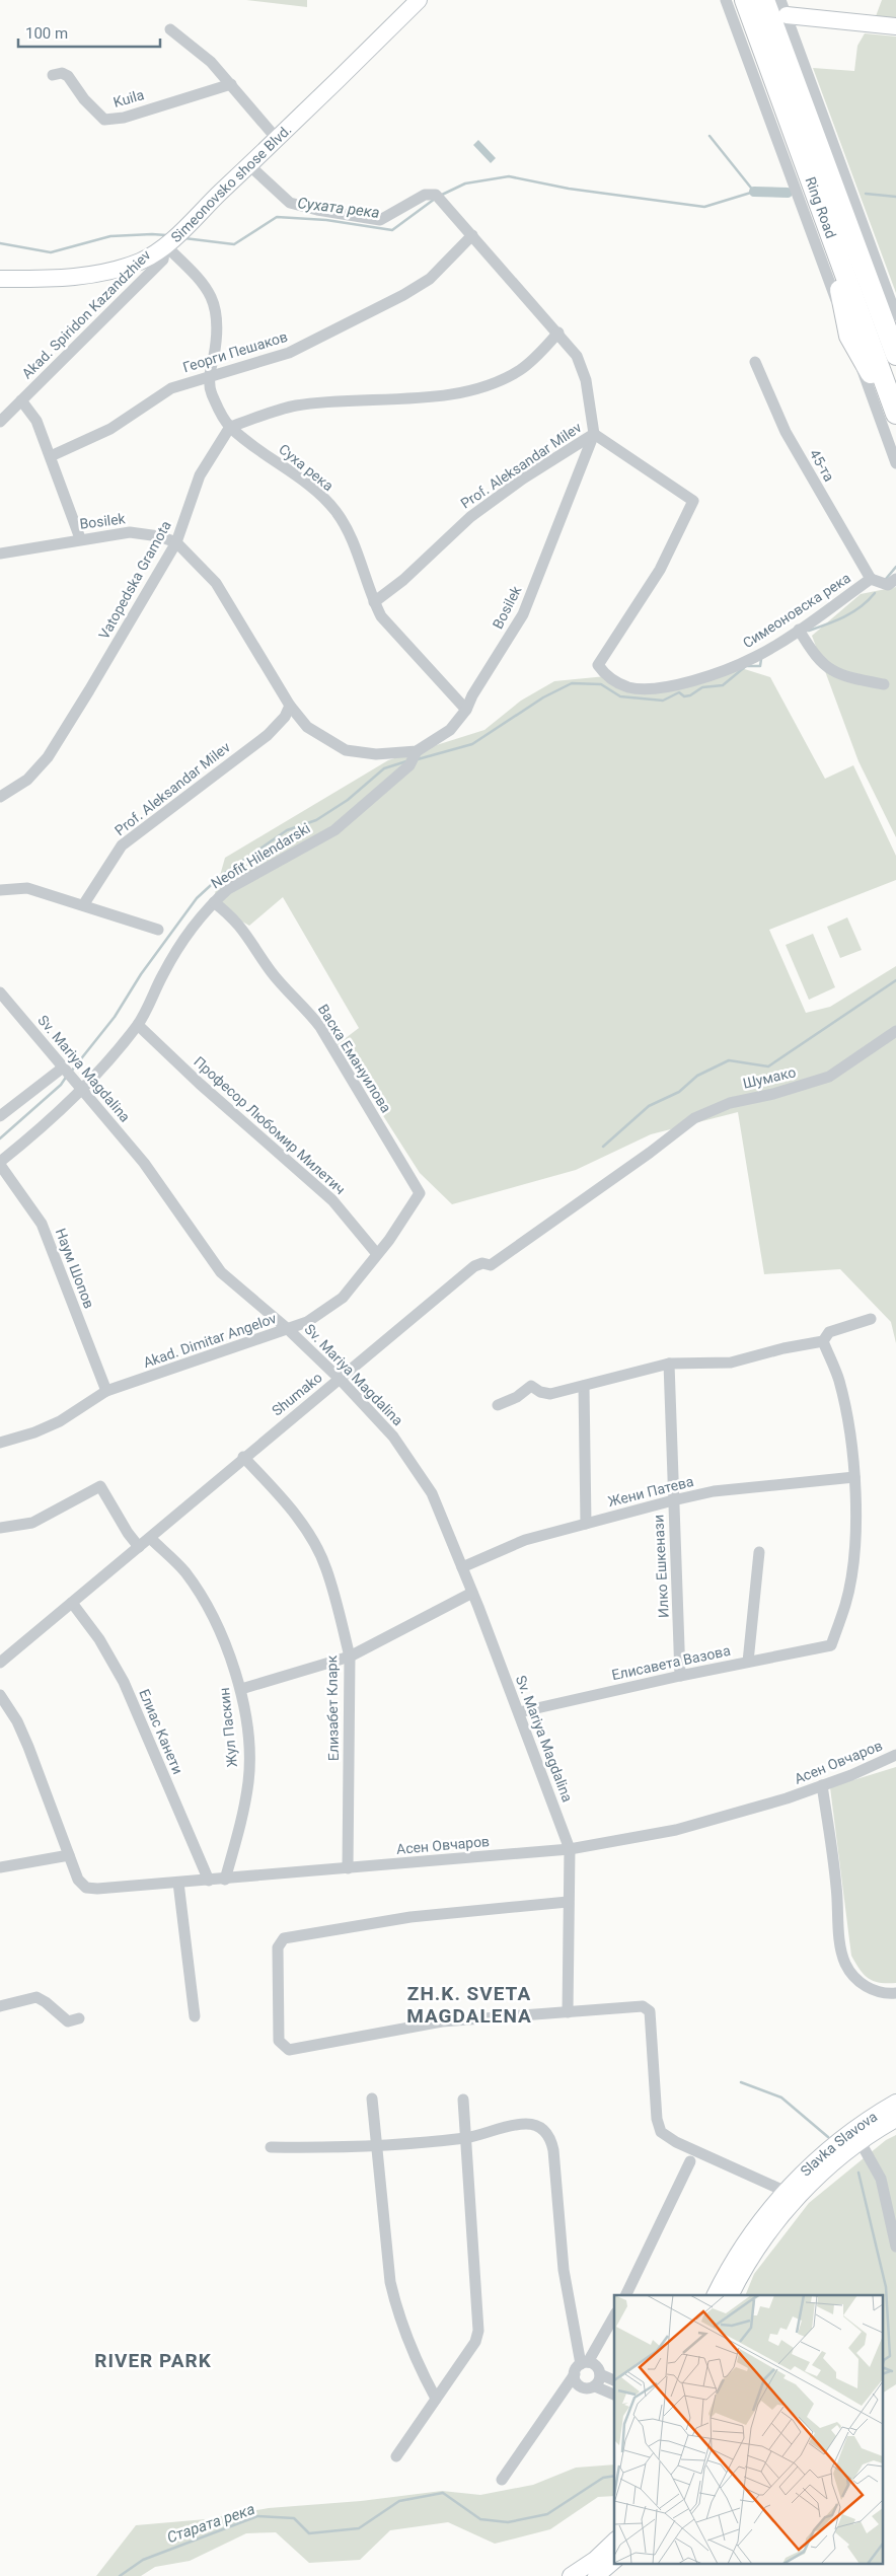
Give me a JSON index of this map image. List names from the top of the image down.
{
  "streets": {
    "highway": ["Ring Road"],
    "street": [
      "Kuila",
      "Simeonovsko shose Blvd.",
      "Akad. Spiridon Kazandzhiev",
      "Георги Пешаков",
      "Prof. Aleksandar Milev",
      "45-та",
      "Суха река",
      "Bosilek",
      "Vatopedska Gramota",
      "Симеоновска река",
      "Neofit Hilendarski",
      "Васка Емануилова",
      "Sv. Mariya Magdalina",
      "Професор Любомир Милетич",
      "Наум Шопов",
      "Akad. Dimitar Angelov",
      "Shumako",
      "Жени Патева",
      "Илко Ешкенази",
      "Елисавета Вазова",
      "Елизабет Кларк",
      "Жул Паскин",
      "Елиас Канети",
      "Асен Овчаров",
      "Slavka Slavova"
    ]
  },
  "crossings": [
    ["Simeonovsko shose Blvd.", "Akad. Spiridon Kazandzhiev"],
    ["Simeonovsko shose Blvd.", "Суха река"],
    ["Simeonovsko shose Blvd.", "Bosilek"],
    ["Akad. Spiridon Kazandzhiev", "Суха река"],
    ["Георги Пешаков", "Суха река"],
    ["Георги Пешаков", "Bosilek"],
    ["Prof. Aleksandar Milev", "Суха река"],
    ["Prof. Aleksandar Milev", "Bosilek"],
    ["Prof. Aleksandar Milev", "Симеоновска река"],
    ["45-та", "Симеоновска река"],
    ["Суха река", "Bosilek"],
    ["Суха река", "Vatopedska Gramota"],
    ["Bosilek", "Vatopedska Gramota"],
    ["Bosilek", "Симеоновска река"],
    ["Bosilek", "Neofit Hilendarski"],
    ["Neofit Hilendarski", "Васка Емануилова"],
    ["Neofit Hilendarski", "Sv. Mariya Magdalina"],
    ["Neofit Hilendarski", "Професор Любомир Милетич"],
    ["Neofit Hilendarski", "Наум Шопов"],
    ["Васка Емануилова", "Akad. Dimitar Angelov"],
    ["Sv. Mariya Magdalina", "Akad. Dimitar Angelov"],
    ["Sv. Mariya Magdalina", "Shumako"],
    ["Sv. Mariya Magdalina", "Жени Патева"],
    ["Sv. Mariya Magdalina", "Елисавета Вазова"],
    ["Sv. Mariya Magdalina", "Асен Овчаров"],
    ["Професор Любомир Милетич", "Akad. Dimitar Angelov"],
    ["Наум Шопов", "Akad. Dimitar Angelov"],
    ["Shumako", "Елизабет Кларк"],
    ["Shumako", "Жул Паскин"],
    ["Shumako", "Елиас Канети"],
    ["Жени Патева", "Илко Ешкенази"],
    ["Жени Патева", "Елисавета Вазова"],
    ["Илко Ешкенази", "Елисавета Вазова"],
    ["Елизабет Кларк", "Асен Овчаров"],
    ["Жул Паскин", "Асен Овчаров"],
    ["Елиас Канети", "Асен Овчаров"]
  ],
  "districts": ["ZH.K. SVETA MAGDALENA", "RIVER PARK"],
  "water": ["Сухата река", "Старата река"],
  "scale_bar": "100 m"
}
